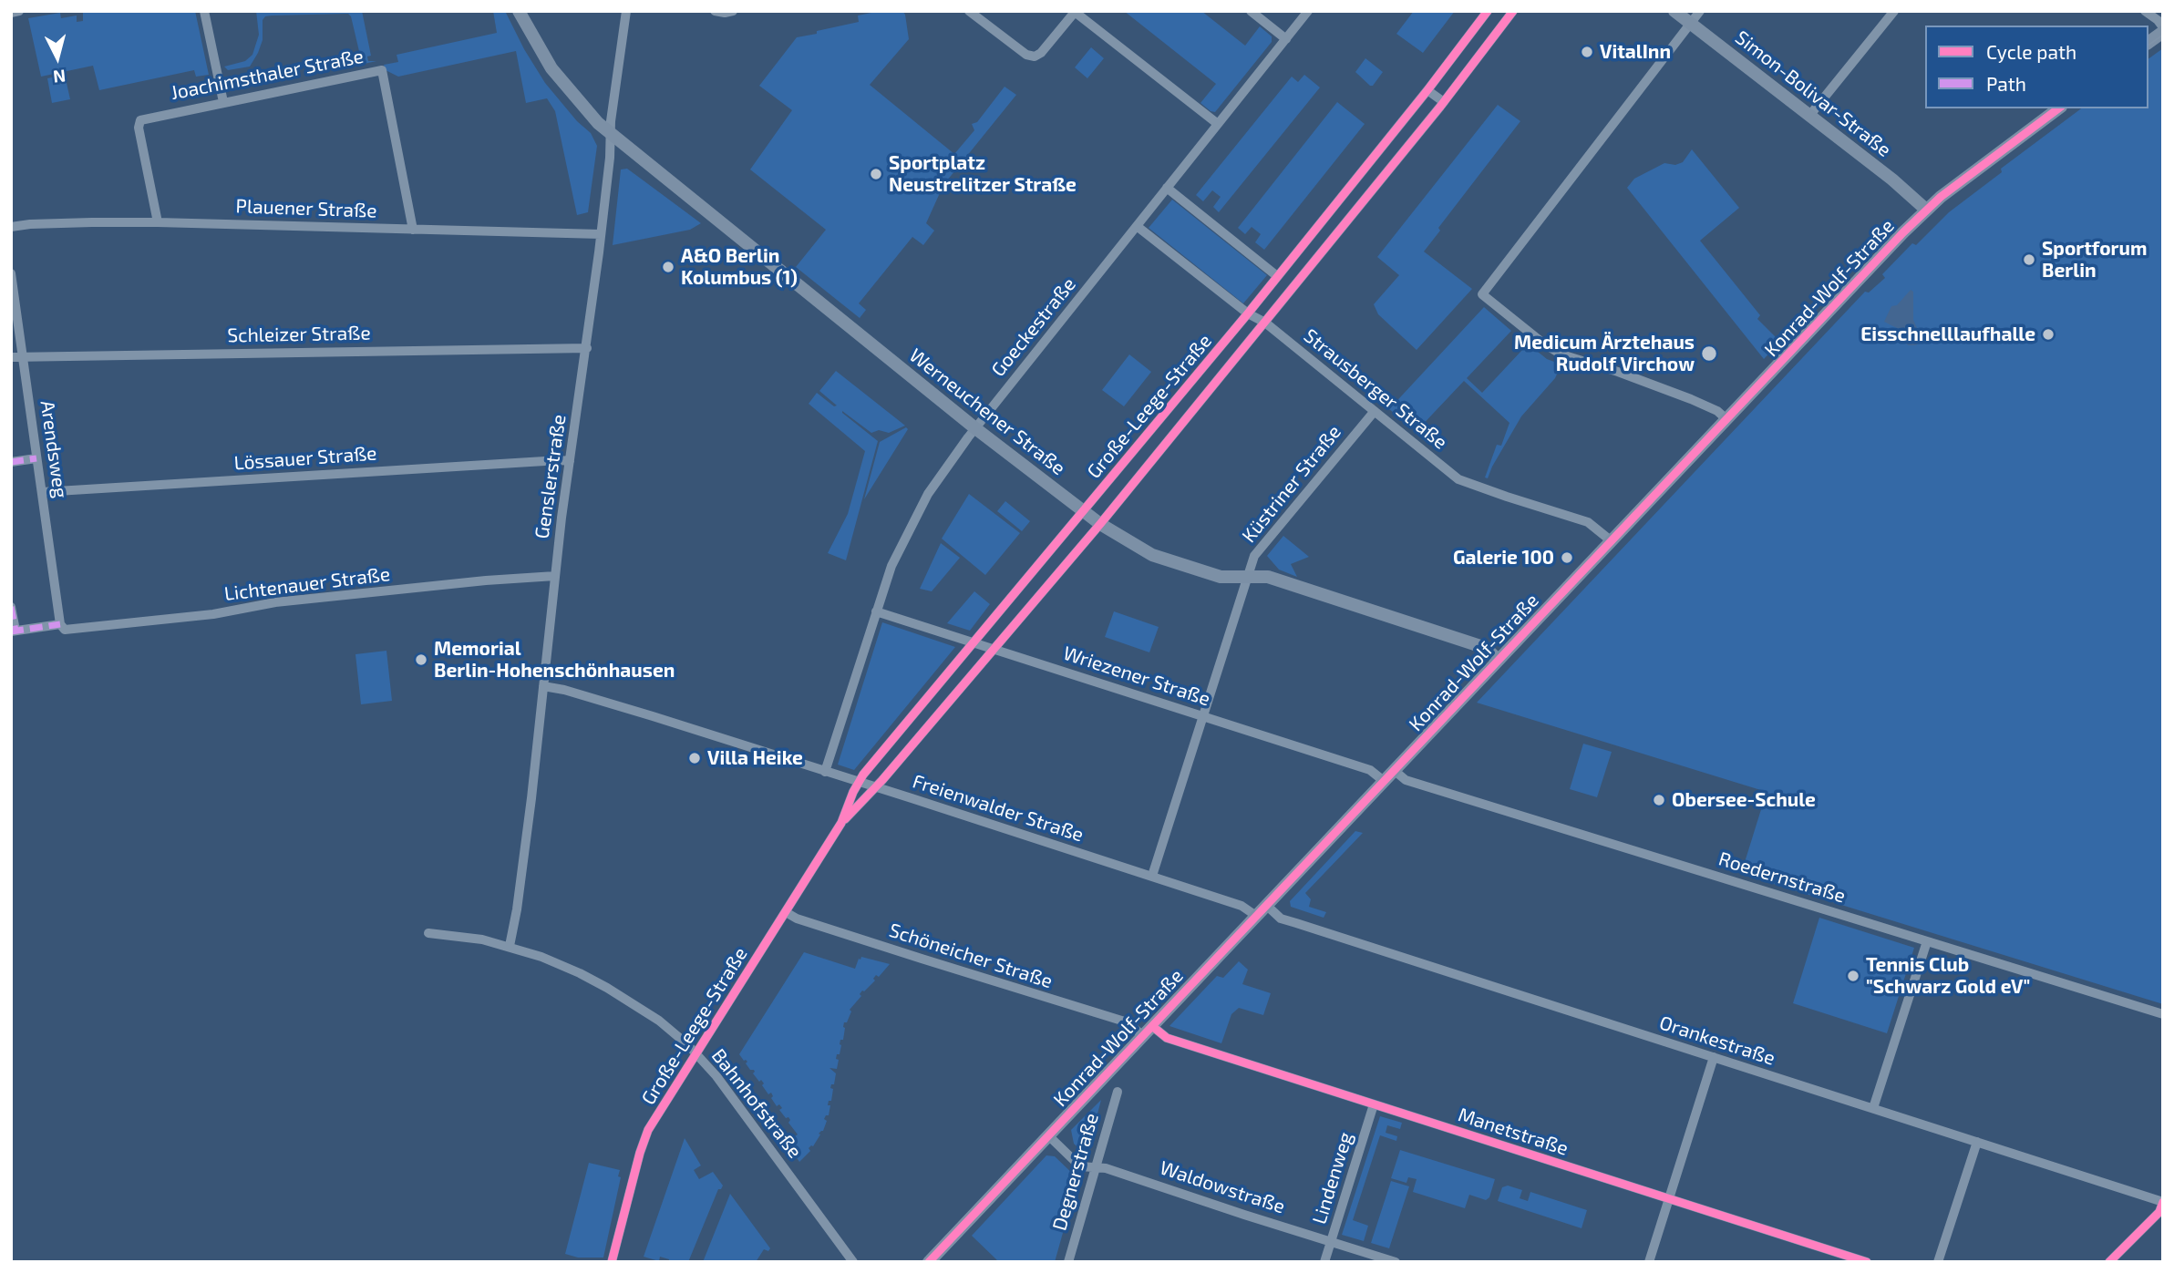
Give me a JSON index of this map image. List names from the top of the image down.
{
  "streets": {
    "main road": ["Simon-Bolivar-Straße", "Konrad-Wolf-Straße", "Werneuchener Straße"],
    "street": [
      "Joachimsthaler Straße",
      "Plauener Straße",
      "Goeckestraße",
      "Schleizer Straße",
      "Strausberger Straße",
      "Große-Leege-Straße",
      "Arendsweg",
      "Lössauer Straße",
      "Genslerstraße",
      "Küstriner Straße",
      "Lichtenauer Straße",
      "Wriezener Straße",
      "Freienwalder Straße",
      "Roedernstraße",
      "Schöneicher Straße",
      "Orankestraße",
      "Bahnhofstraße",
      "Manetstraße",
      "Degnerstraße",
      "Lindenweg",
      "Waldowstraße"
    ]
  },
  "crossings": [
    ["Joachimsthaler Straße", "Plauener Straße"],
    ["Simon-Bolivar-Straße", "Konrad-Wolf-Straße"],
    ["Plauener Straße", "Genslerstraße"],
    ["Konrad-Wolf-Straße", "Strausberger Straße"],
    ["Konrad-Wolf-Straße", "Werneuchener Straße"],
    ["Konrad-Wolf-Straße", "Wriezener Straße"],
    ["Konrad-Wolf-Straße", "Freienwalder Straße"],
    ["Konrad-Wolf-Straße", "Roedernstraße"],
    ["Konrad-Wolf-Straße", "Schöneicher Straße"],
    ["Konrad-Wolf-Straße", "Orankestraße"],
    ["Konrad-Wolf-Straße", "Manetstraße"],
    ["Konrad-Wolf-Straße", "Waldowstraße"],
    ["Goeckestraße", "Strausberger Straße"],
    ["Goeckestraße", "Werneuchener Straße"],
    ["Goeckestraße", "Wriezener Straße"],
    ["Goeckestraße", "Freienwalder Straße"],
    ["Schleizer Straße", "Arendsweg"],
    ["Schleizer Straße", "Genslerstraße"],
    ["Strausberger Straße", "Große-Leege-Straße"],
    ["Strausberger Straße", "Küstriner Straße"],
    ["Große-Leege-Straße", "Werneuchener Straße"],
    ["Große-Leege-Straße", "Wriezener Straße"],
    ["Große-Leege-Straße", "Freienwalder Straße"],
    ["Große-Leege-Straße", "Schöneicher Straße"],
    ["Große-Leege-Straße", "Bahnhofstraße"],
    ["Werneuchener Straße", "Genslerstraße"],
    ["Werneuchener Straße", "Küstriner Straße"],
    ["Arendsweg", "Lössauer Straße"],
    ["Arendsweg", "Lichtenauer Straße"],
    ["Lössauer Straße", "Genslerstraße"],
    ["Genslerstraße", "Lichtenauer Straße"],
    ["Genslerstraße", "Freienwalder Straße"],
    ["Genslerstraße", "Bahnhofstraße"],
    ["Küstriner Straße", "Wriezener Straße"],
    ["Küstriner Straße", "Freienwalder Straße"],
    ["Schöneicher Straße", "Manetstraße"],
    ["Manetstraße", "Lindenweg"],
    ["Degnerstraße", "Waldowstraße"],
    ["Lindenweg", "Waldowstraße"]
  ],
  "places": [
    "VitalInn",
    "Sportplatz Neustrelitzer Straße",
    "Sportforum Berlin",
    "A&O Berlin Kolumbus (1)",
    "Eisschnelllaufhalle",
    "Medicum Ärztehaus Rudolf Virchow",
    "Galerie 100",
    "Memorial Berlin-Hohenschönhausen",
    "Villa Heike",
    "Obersee-Schule",
    "Tennis Club \"Schwarz Gold eV\""
  ],
  "legend": ["Cycle path", "Path"],
  "north": "bottom"
}
